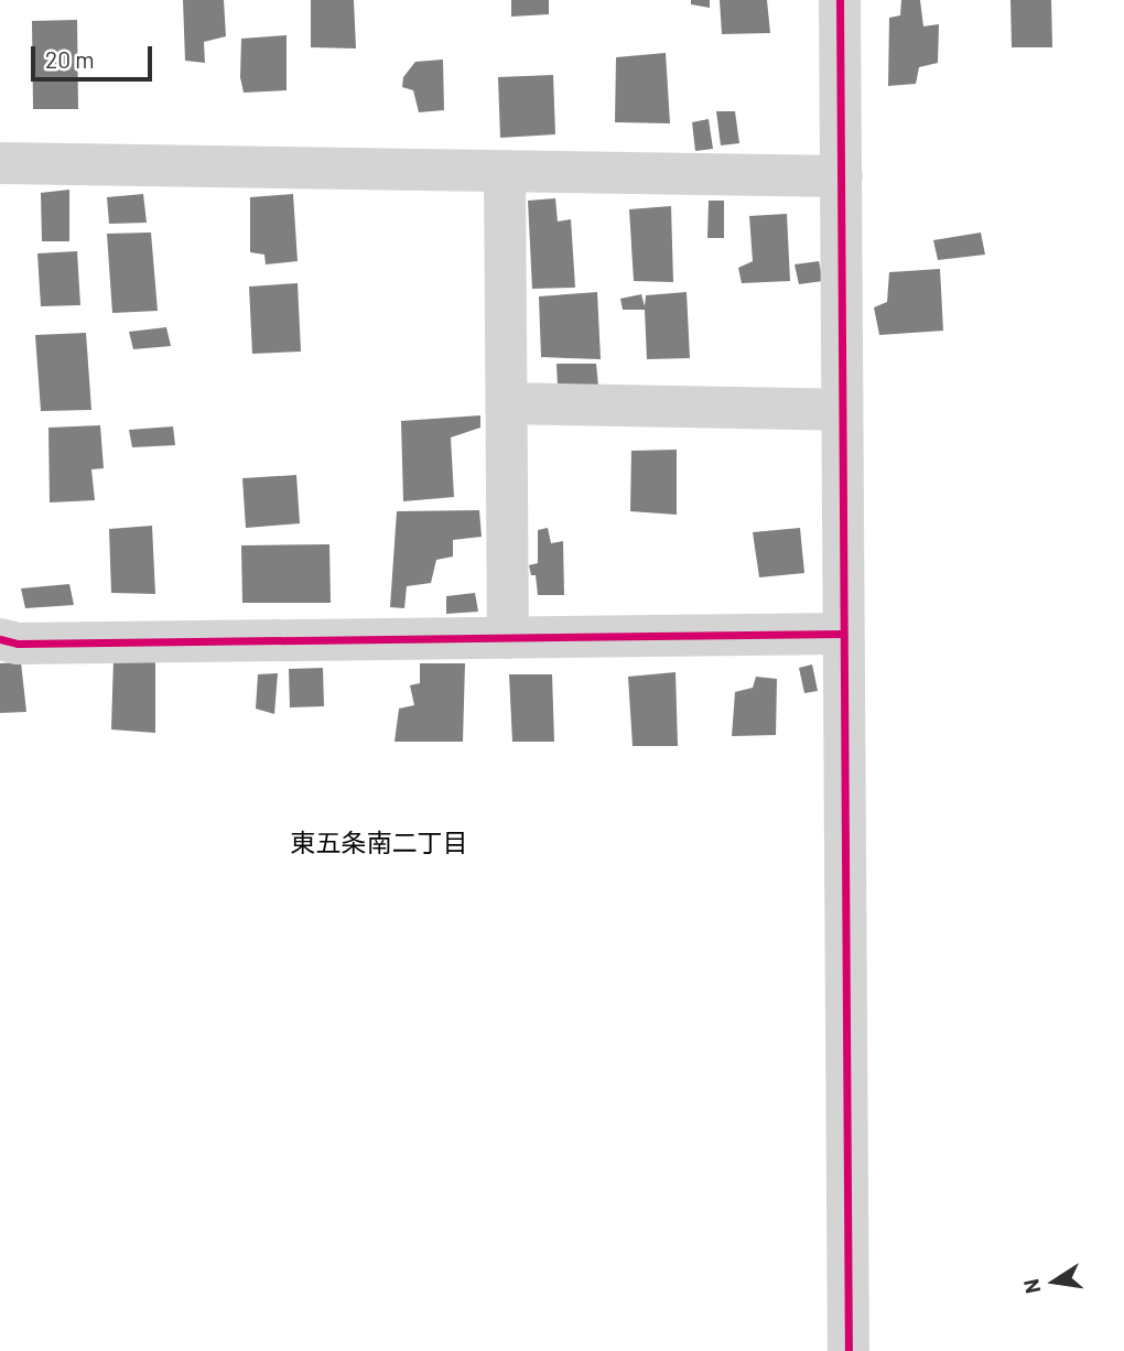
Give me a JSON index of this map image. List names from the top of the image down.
{
  "districts": ["東五条南二丁目"],
  "scale_bar": "20 m",
  "north": "left"
}
